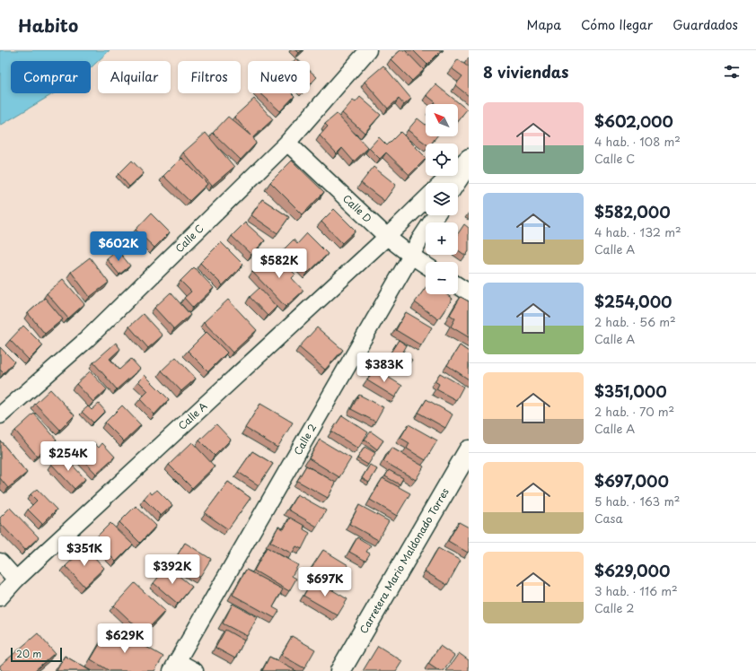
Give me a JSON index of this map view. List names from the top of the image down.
{
  "streets": {
    "street": [
      "Calle D",
      "Calle C",
      "Calle A",
      "Calle 2",
      "Carretera Mario Maldonado Torres"
    ]
  },
  "crossings": [
    ["Calle D", "Calle C"],
    ["Calle D", "Calle A"],
    ["Calle D", "Calle 2"]
  ],
  "scale_bar": "20 m",
  "north": "top left",
  "page": {
    "header": "Habito",
    "nav": ["Mapa", "Cómo llegar", "Guardados"],
    "heading": "8 viviendas",
    "chip": [
      "Comprar",
      "Alquilar",
      "Filtros",
      "Nuevo"
    ],
    "list": [
      {
        "name": "$602,000",
        "note": "4 hab. · 108 m² · Calle C"
      },
      {
        "name": "$582,000",
        "note": "4 hab. · 132 m² · Calle A"
      },
      {
        "name": "$254,000",
        "note": "2 hab. · 56 m² · Calle A"
      },
      {
        "name": "$351,000",
        "note": "2 hab. · 70 m² · Calle A"
      },
      {
        "name": "$697,000",
        "note": "5 hab. · 163 m² · Casa"
      },
      {
        "name": "$629,000",
        "note": "3 hab. · 116 m² · Calle 2"
      }
    ],
    "map_buttons": ["+", "−"],
    "price": [
      "$602K",
      "$582K",
      "$383K",
      "$254K",
      "$351K",
      "$392K",
      "$697K",
      "$629K"
    ],
    "scale": "20 m"
  }
}
